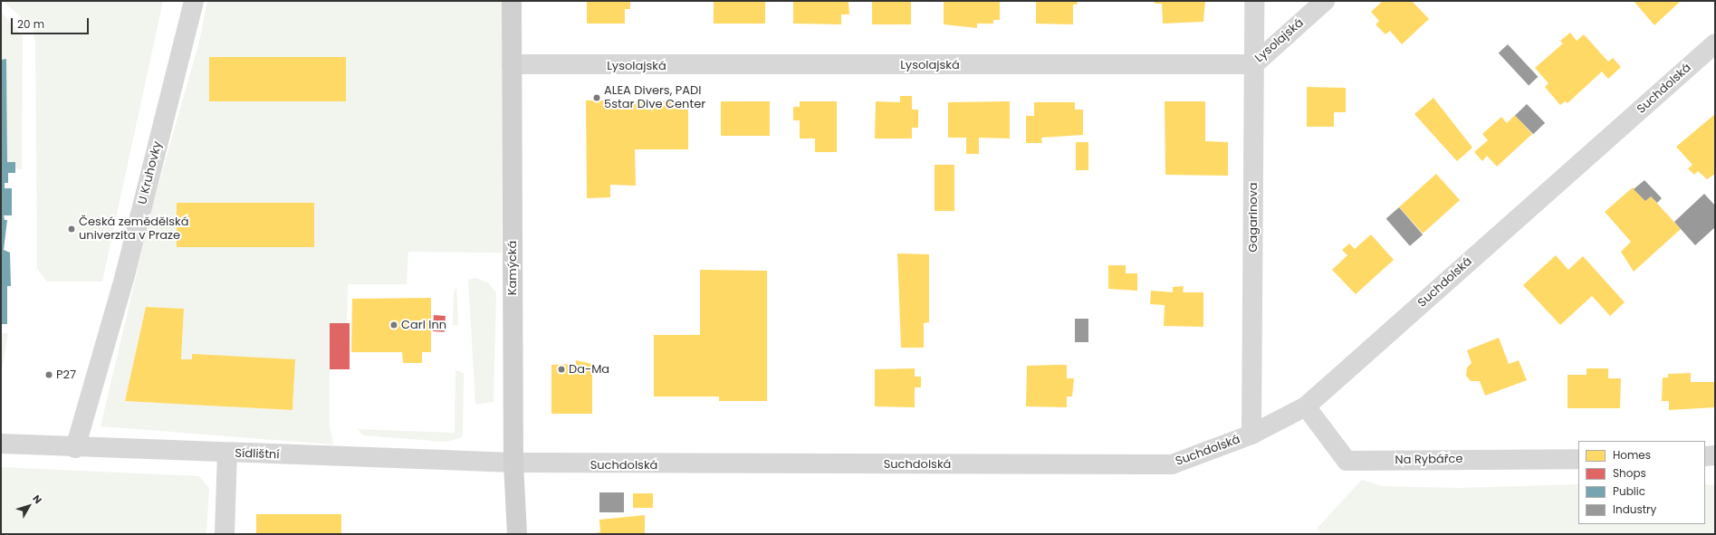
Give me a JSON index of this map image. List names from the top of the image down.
{
  "streets": {
    "main road": ["Kamýcká"],
    "street": [
      "Lysolajská",
      "Suchdolská",
      "U Kruhovky",
      "Gagarinova",
      "Sídlištní",
      "Na Rybářce"
    ]
  },
  "crossings": [
    ["Lysolajská", "Gagarinova"],
    ["Lysolajská", "Kamýcká"],
    ["Suchdolská", "Gagarinova"],
    ["Suchdolská", "Kamýcká"],
    ["Suchdolská", "Sídlištní"],
    ["Suchdolská", "Na Rybářce"],
    ["U Kruhovky", "Sídlištní"],
    ["Kamýcká", "Sídlištní"]
  ],
  "places": [
    "ALEA Divers, PADI 5star Dive Center",
    "Česká zemědělská univerzita v Praze",
    "Carl Inn",
    "Da-Ma",
    "P27"
  ],
  "legend": [
    "Homes",
    "Shops",
    "Public",
    "Industry"
  ],
  "scale_bar": "20 m",
  "north": "top right"
}
